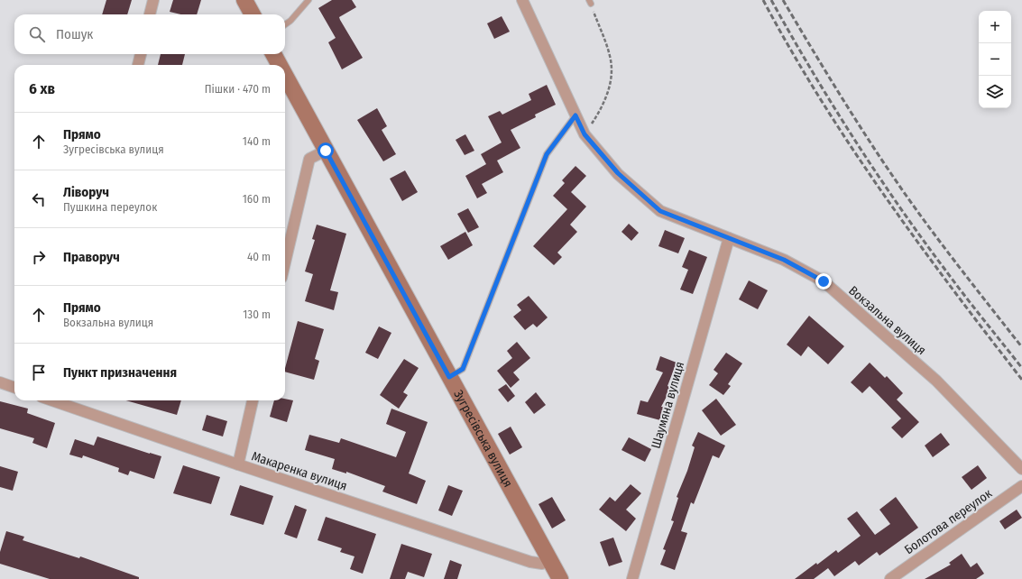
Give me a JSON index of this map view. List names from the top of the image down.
{
  "streets": {
    "street": [
      "Вокзальна вулиця",
      "Шаумяна вулиця",
      "Зугресівська вулиця",
      "Макаренка вулиця",
      "Болотова переулок"
    ]
  },
  "crossings": [
    ["Вокзальна вулиця", "Шаумяна вулиця"],
    ["Зугресівська вулиця", "Макаренка вулиця"]
  ],
  "page": {
    "map_buttons": ["+", "−"],
    "search": "Пошук",
    "heading": ["6 хв", "Пішки · 470 m"],
    "list": [
      ["Прямо", "Зугресівська вулиця", "140 m"],
      ["Ліворуч", "Пушкина переулок", "160 m"],
      ["Праворуч", "40 m"],
      ["Прямо", "Вокзальна вулиця", "130 m"],
      "Пункт призначення"
    ]
  }
}
